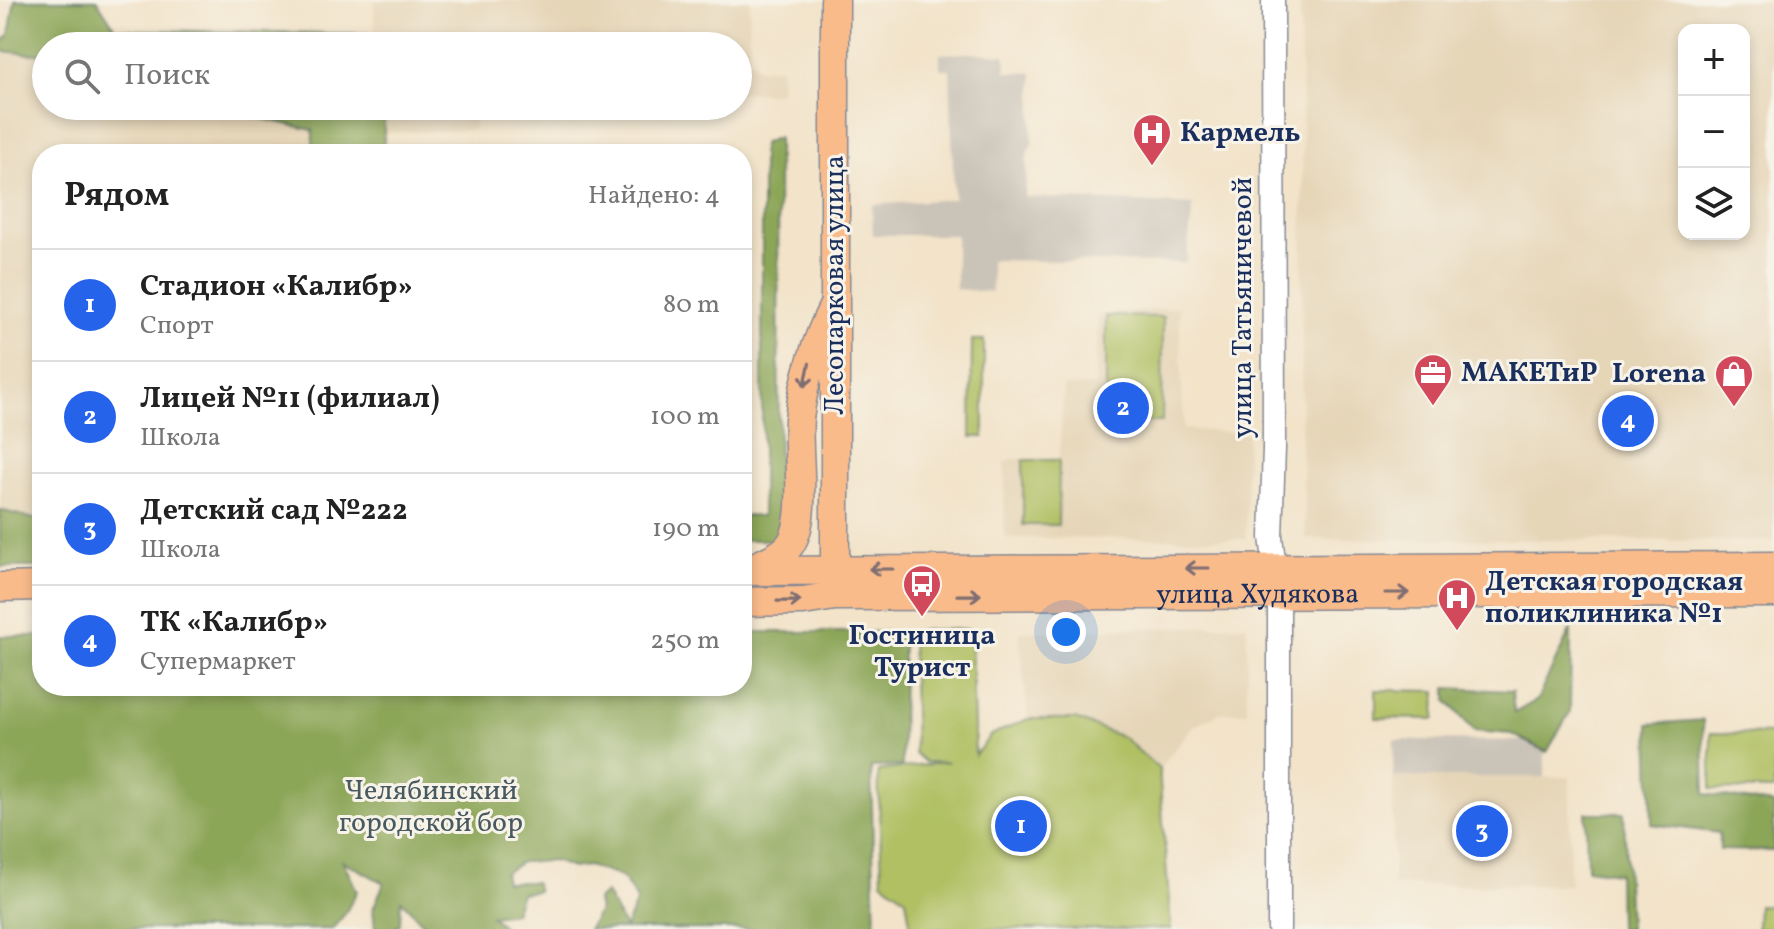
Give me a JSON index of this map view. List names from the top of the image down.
{
  "streets": {
    "main road": ["Лесопарковая улица", "улица Худякова"],
    "street": ["улица Татьяничевой"]
  },
  "crossings": [
    ["Лесопарковая улица", "улица Худякова"],
    ["улица Татьяничевой", "улица Худякова"]
  ],
  "parks": ["Челябинский городской бор"],
  "places": {
    "hospital": ["Кармель", "Детская городская поликлиника №1"],
    "office": ["МАКЕТиР"],
    "shop": ["Lorena"],
    "bus stop": ["Гостиница Турист"]
  },
  "page": {
    "map_buttons": ["+", "−"],
    "search": "Поиск",
    "heading": ["Рядом", "Найдено: 4"],
    "list": [
      {
        "mark": "1",
        "name": "Стадион «Калибр»",
        "note": "Спорт",
        "value": "80 m"
      },
      {
        "mark": "2",
        "name": "Лицей №11 (филиал)",
        "note": "Школа",
        "value": "100 m"
      },
      {
        "mark": "3",
        "name": "Детский сад №222",
        "note": "Школа",
        "value": "190 m"
      },
      {
        "mark": "4",
        "name": "ТК «Калибр»",
        "note": "Супермаркет",
        "value": "250 m"
      }
    ],
    "pins": [
      "2",
      "4",
      "1",
      "3"
    ]
  }
}
